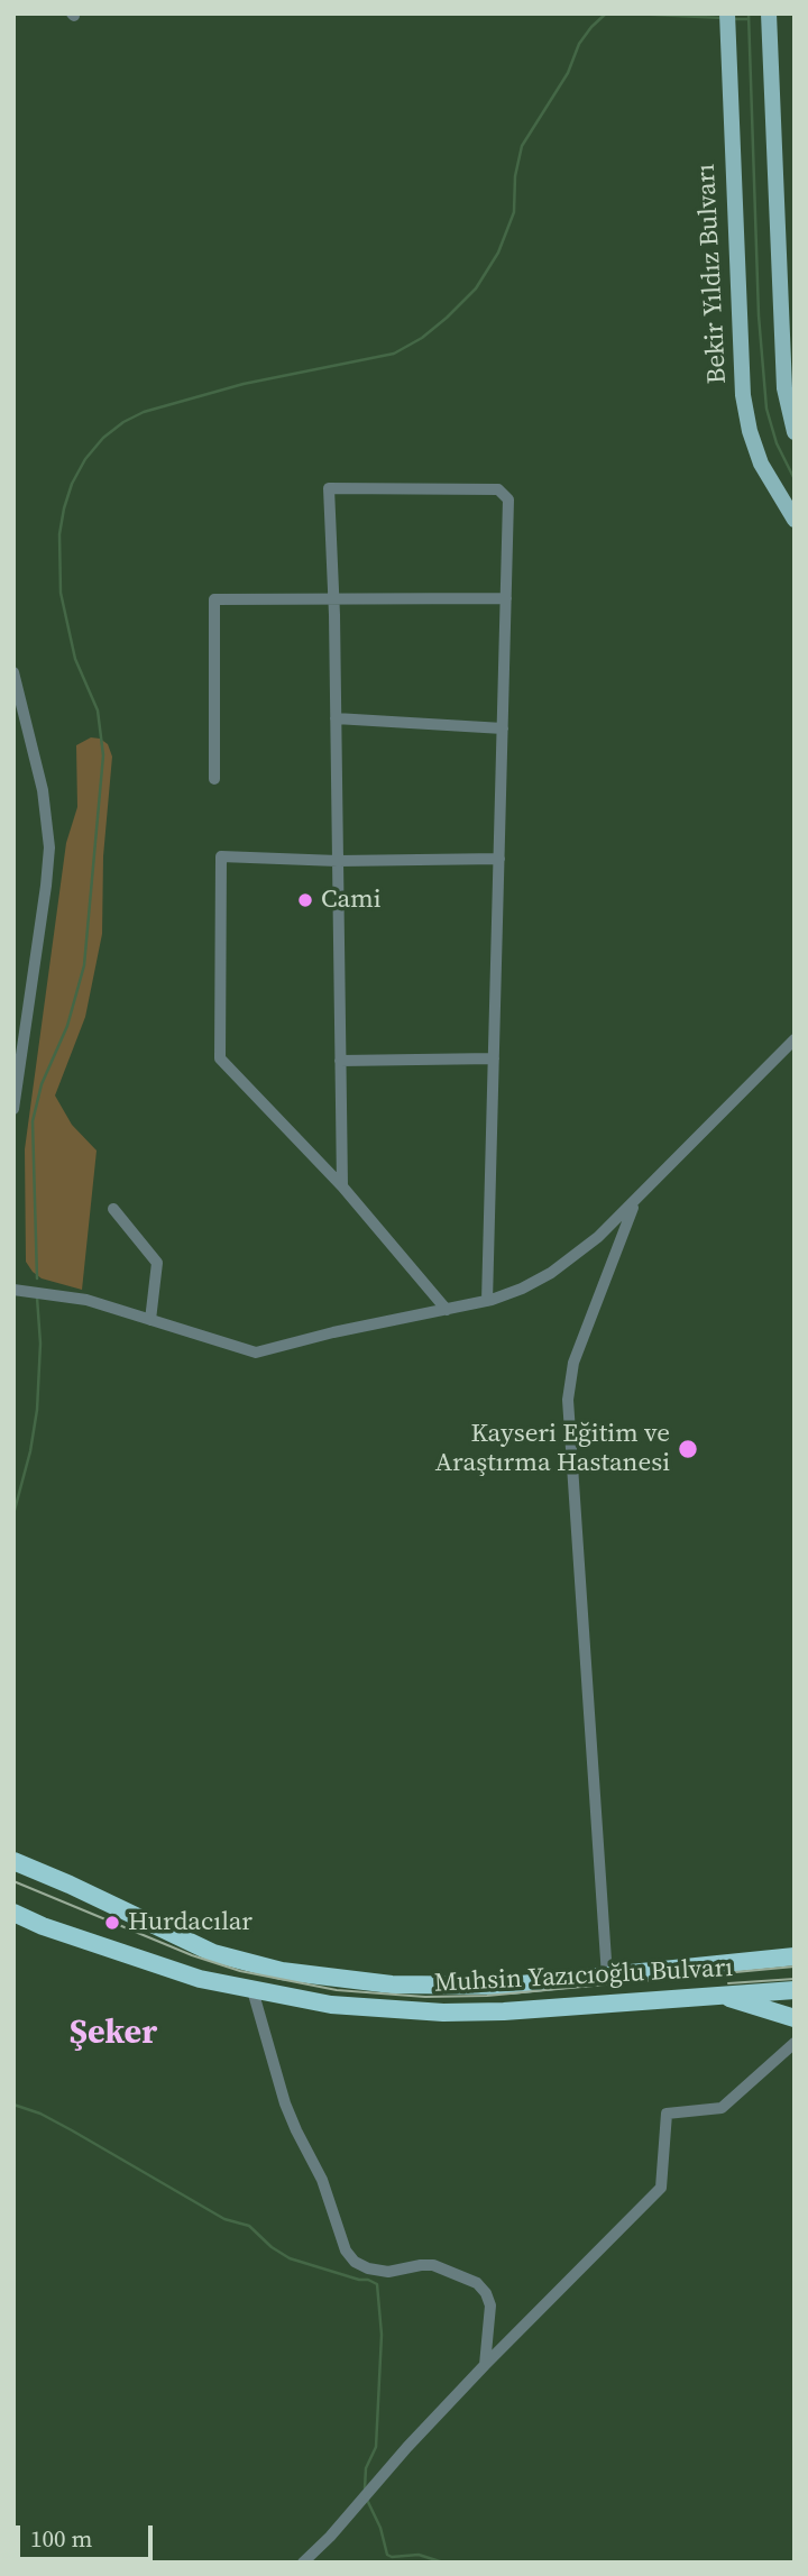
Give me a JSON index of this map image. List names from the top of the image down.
{
  "streets": {
    "highway": ["Muhsin Yazıcıoğlu Bulvarı"],
    "main road": ["Bekir Yıldız Bulvarı"]
  },
  "districts": ["Şeker"],
  "places": ["Cami", "Kayseri Eğitim ve Araştırma Hastanesi", "Hurdacılar"],
  "scale_bar": "100 m"
}
